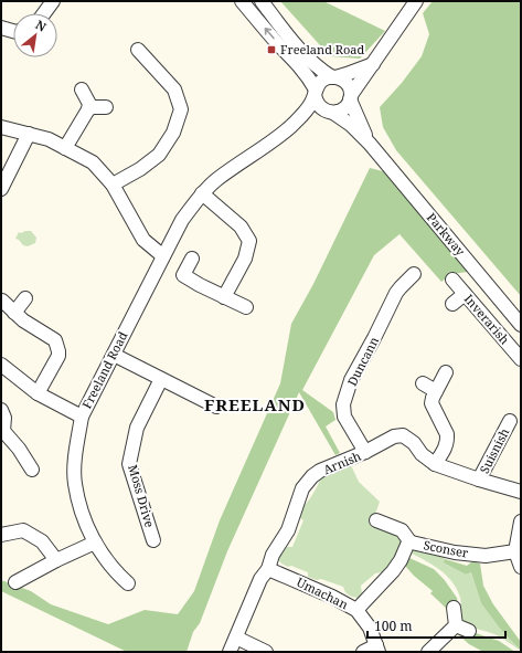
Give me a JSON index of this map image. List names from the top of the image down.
{
  "streets": {
    "street": [
      "Parkway",
      "Inverarish",
      "Duncann",
      "Freeland Road",
      "Suisnish",
      "Arnish",
      "Moss Drive",
      "Sconser",
      "Umachan"
    ]
  },
  "crossings": [
    ["Parkway", "Freeland Road"],
    ["Duncann", "Arnish"],
    ["Suisnish", "Arnish"],
    ["Arnish", "Umachan"],
    ["Sconser", "Umachan"]
  ],
  "districts": ["FREELAND"],
  "places": {
    "transit": ["Freeland Road"]
  },
  "scale_bar": "100 m",
  "north": "top right"
}
